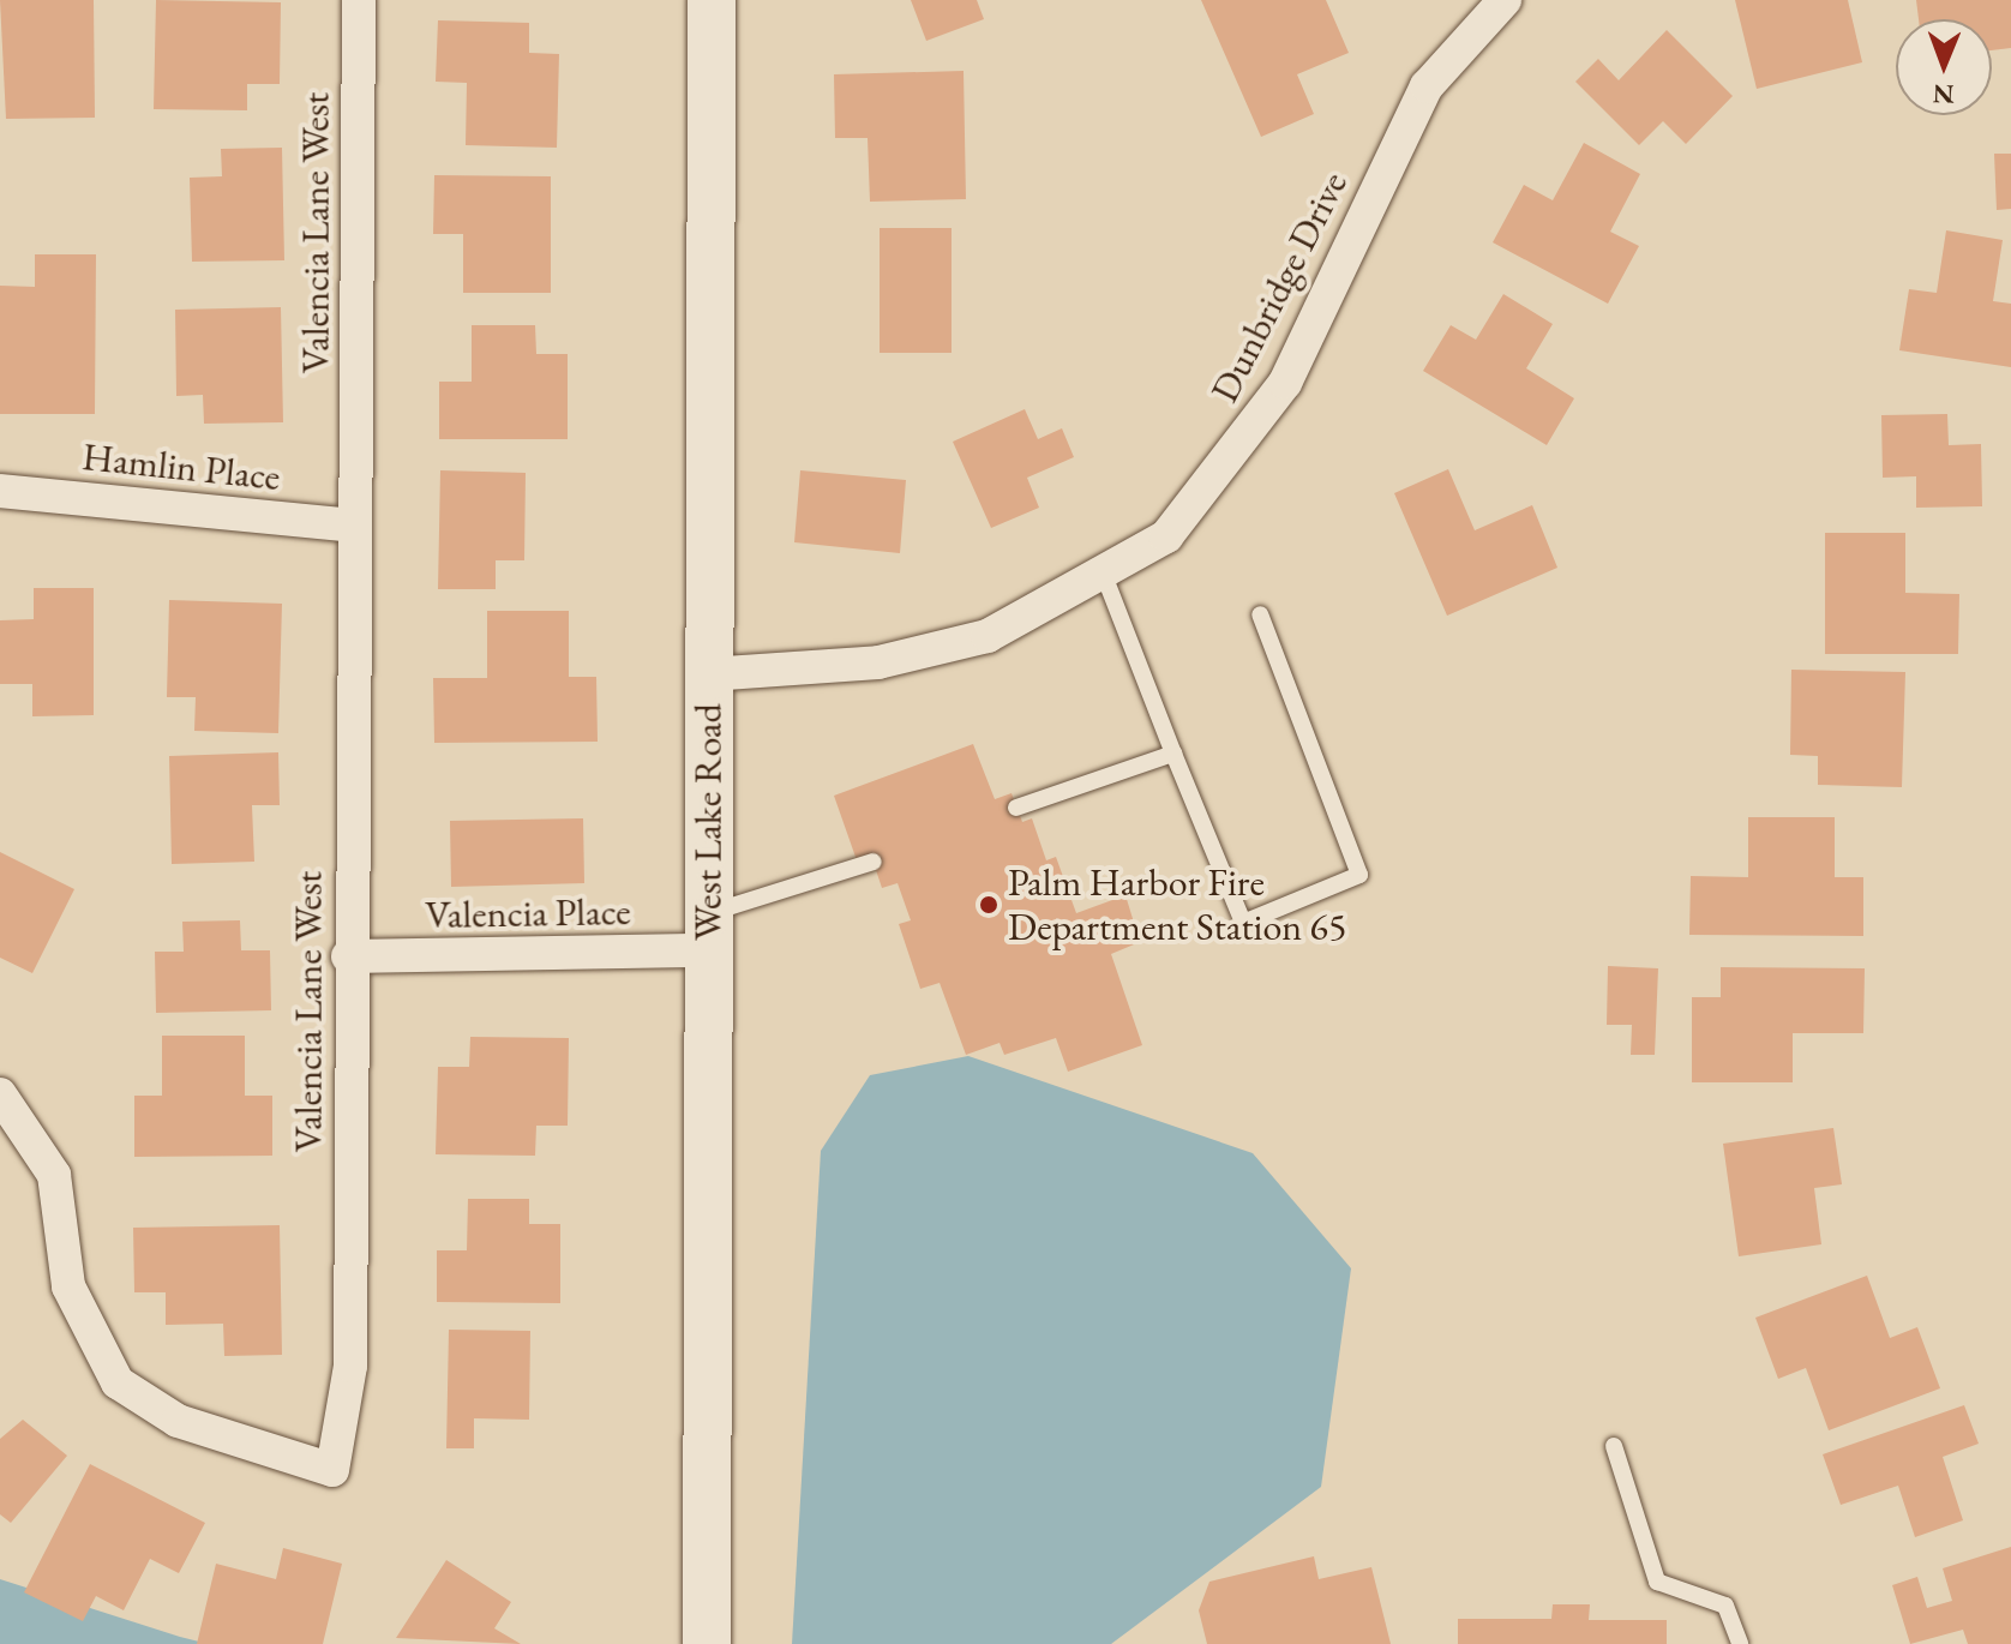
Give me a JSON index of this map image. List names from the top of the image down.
{
  "streets": {
    "street": [
      "Valencia Lane West",
      "Dunbridge Drive",
      "Hamlin Place",
      "West Lake Road",
      "Valencia Place"
    ]
  },
  "crossings": [
    ["Valencia Lane West", "Hamlin Place"],
    ["Valencia Lane West", "Valencia Place"],
    ["Dunbridge Drive", "West Lake Road"],
    ["West Lake Road", "Valencia Place"]
  ],
  "places": ["Palm Harbor Fire Department Station 65"],
  "north": "bottom"
}
